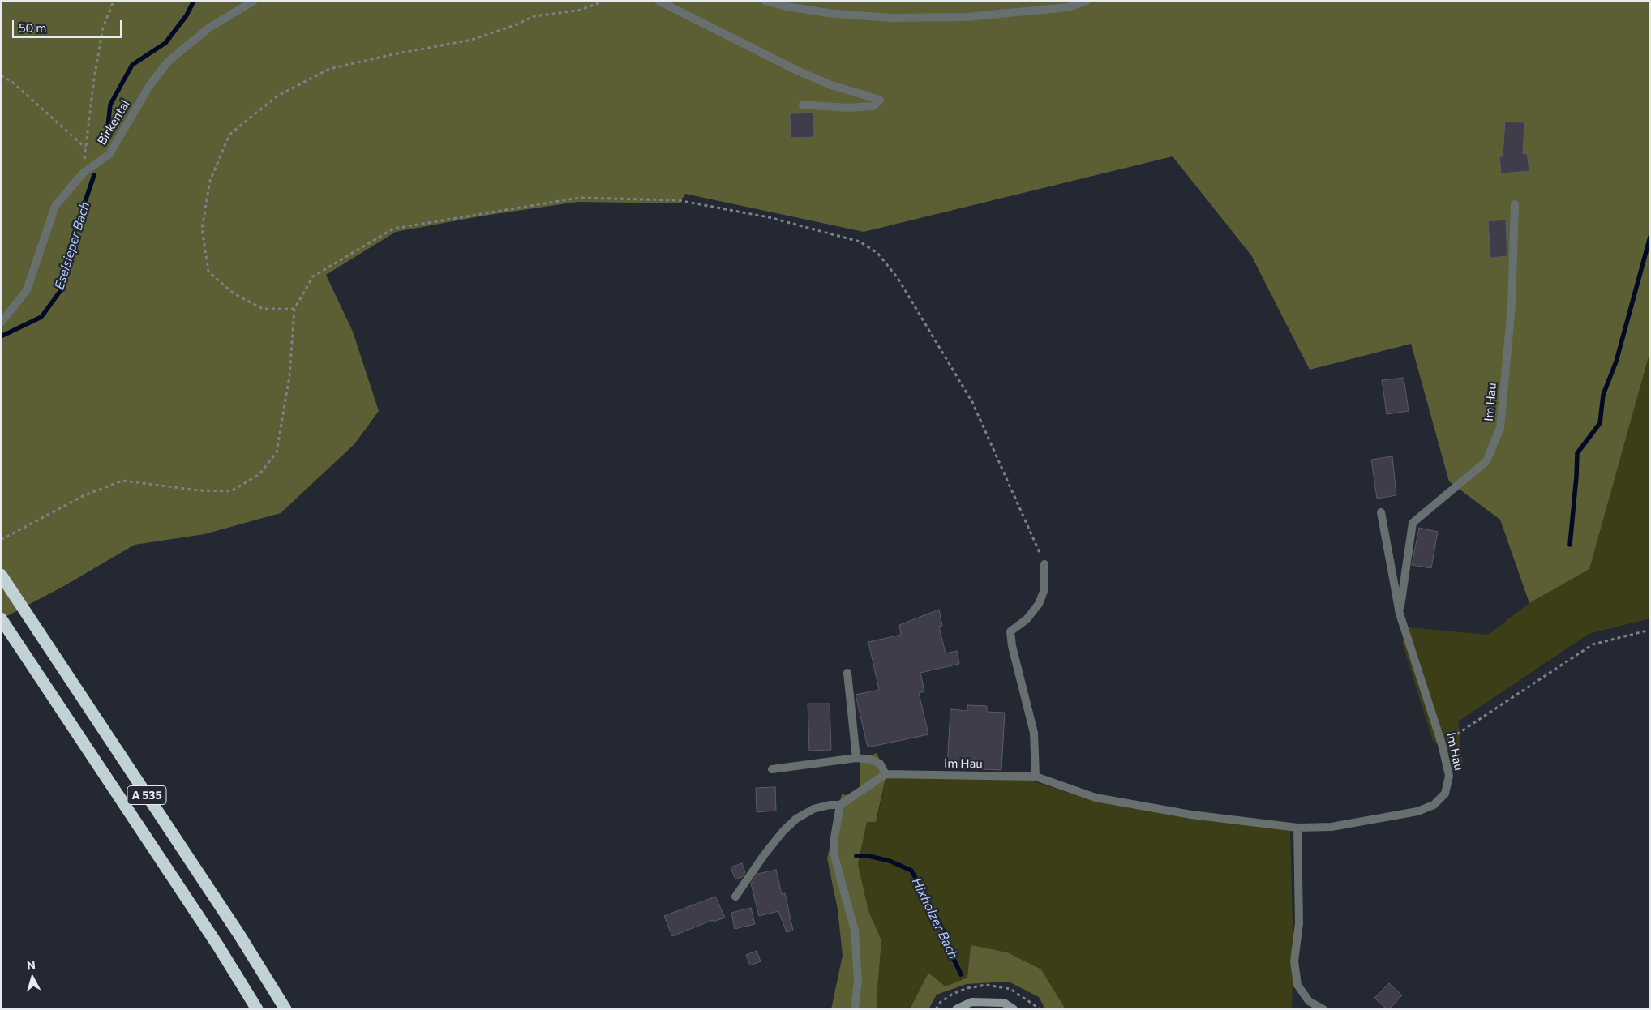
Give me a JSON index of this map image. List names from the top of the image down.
{
  "streets": {
    "highway": ["A 535"],
    "lane": ["Birkental", "Im Hau"]
  },
  "water": ["Eselsieper Bach", "Hixholzer Bach"],
  "scale_bar": "50 m",
  "north": "top"
}
